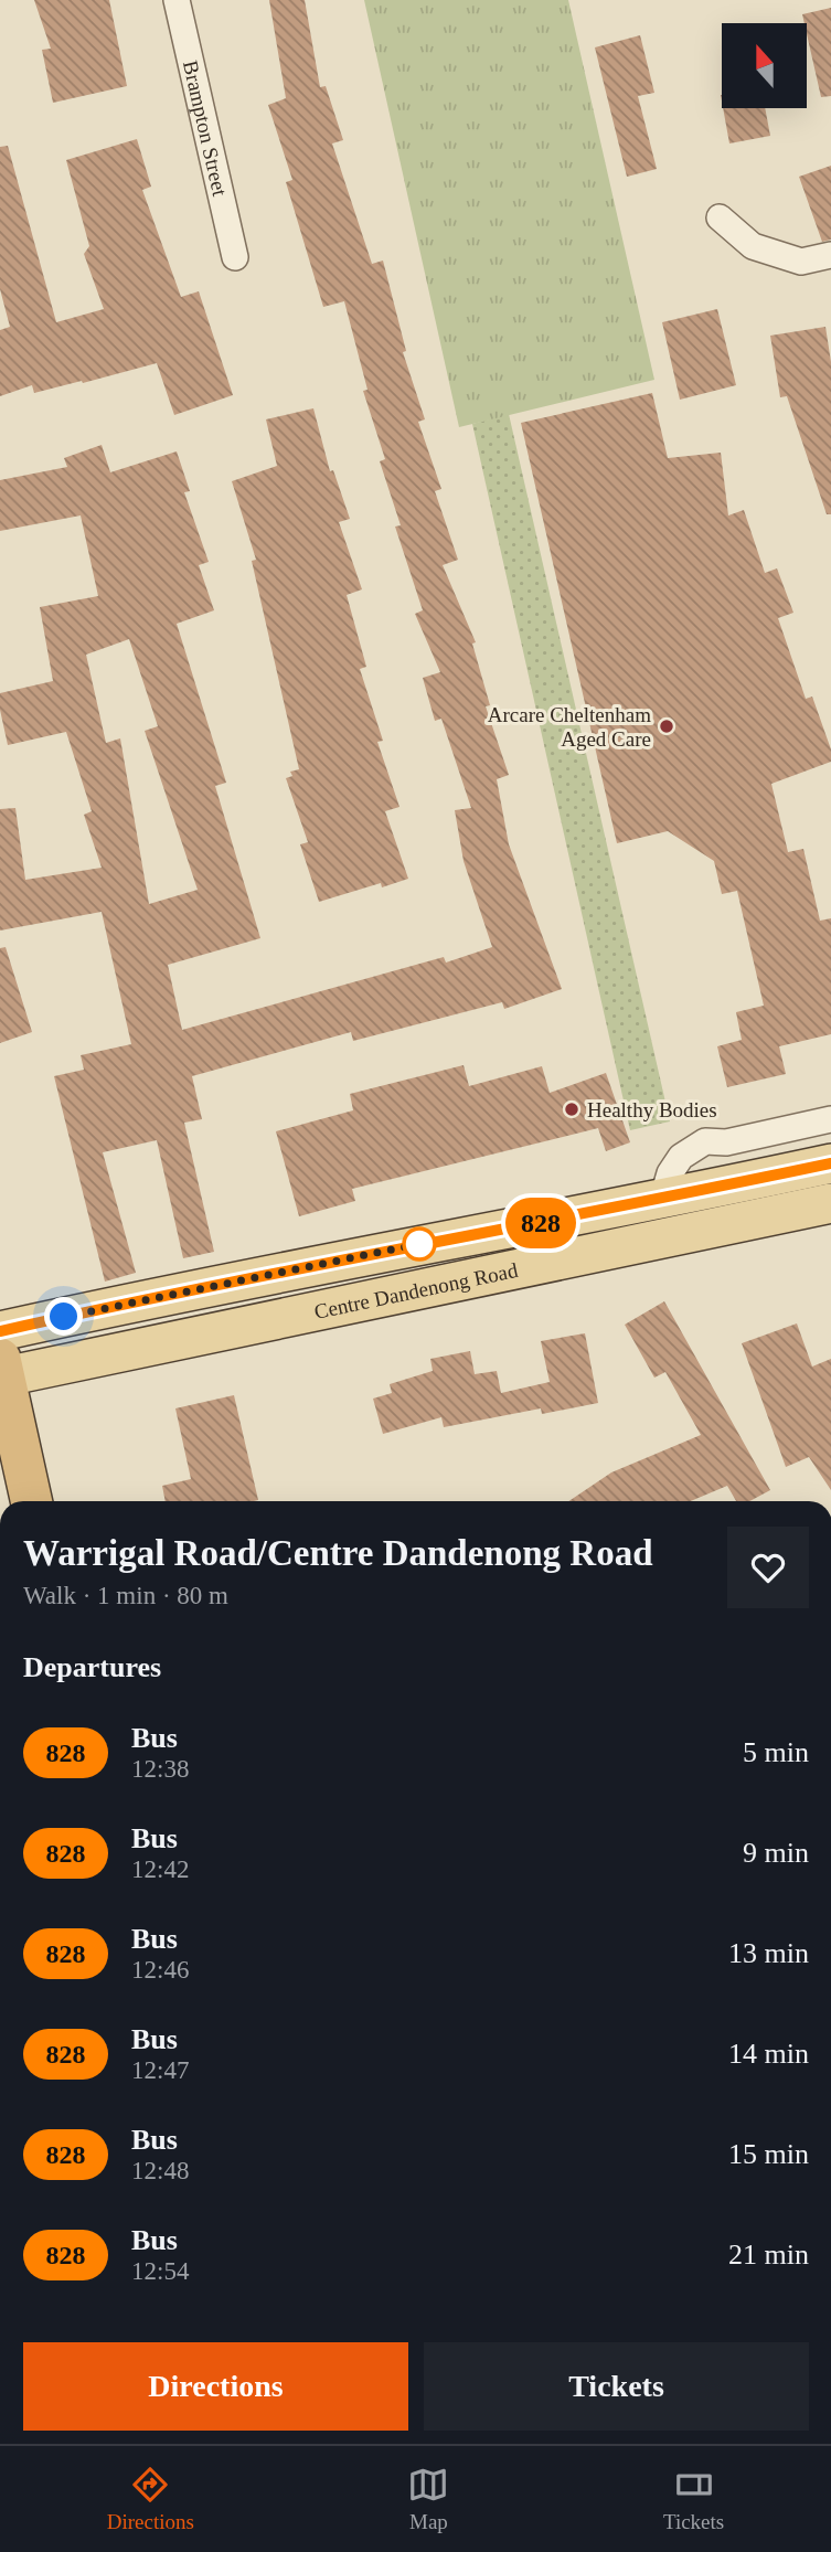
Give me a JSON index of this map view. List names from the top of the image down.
{
  "streets": {
    "main road": ["Centre Dandenong Road"],
    "street": ["Brampton Street"]
  },
  "places": ["Arcare Cheltenham Aged Care", "Healthy Bodies"],
  "lines": ["bus line 828"],
  "north": "top",
  "page": {
    "on_map": "828",
    "heading": [
      ["Warrigal Road/Centre Dandenong Road", "Walk · 1 min · 80 m"],
      "Departures"
    ],
    "list": [
      {
        "mark": "828",
        "name": "Bus",
        "note": "12:38",
        "value": "5 min"
      },
      {
        "mark": "828",
        "name": "Bus",
        "note": "12:42",
        "value": "9 min"
      },
      {
        "mark": "828",
        "name": "Bus",
        "note": "12:46",
        "value": "13 min"
      },
      {
        "mark": "828",
        "name": "Bus",
        "note": "12:47",
        "value": "14 min"
      },
      {
        "mark": "828",
        "name": "Bus",
        "note": "12:48",
        "value": "15 min"
      },
      {
        "mark": "828",
        "name": "Bus",
        "note": "12:54",
        "value": "21 min"
      }
    ],
    "buttons": ["Directions", "Tickets"],
    "tabs": ["Directions", "Map", "Tickets"]
  }
}
